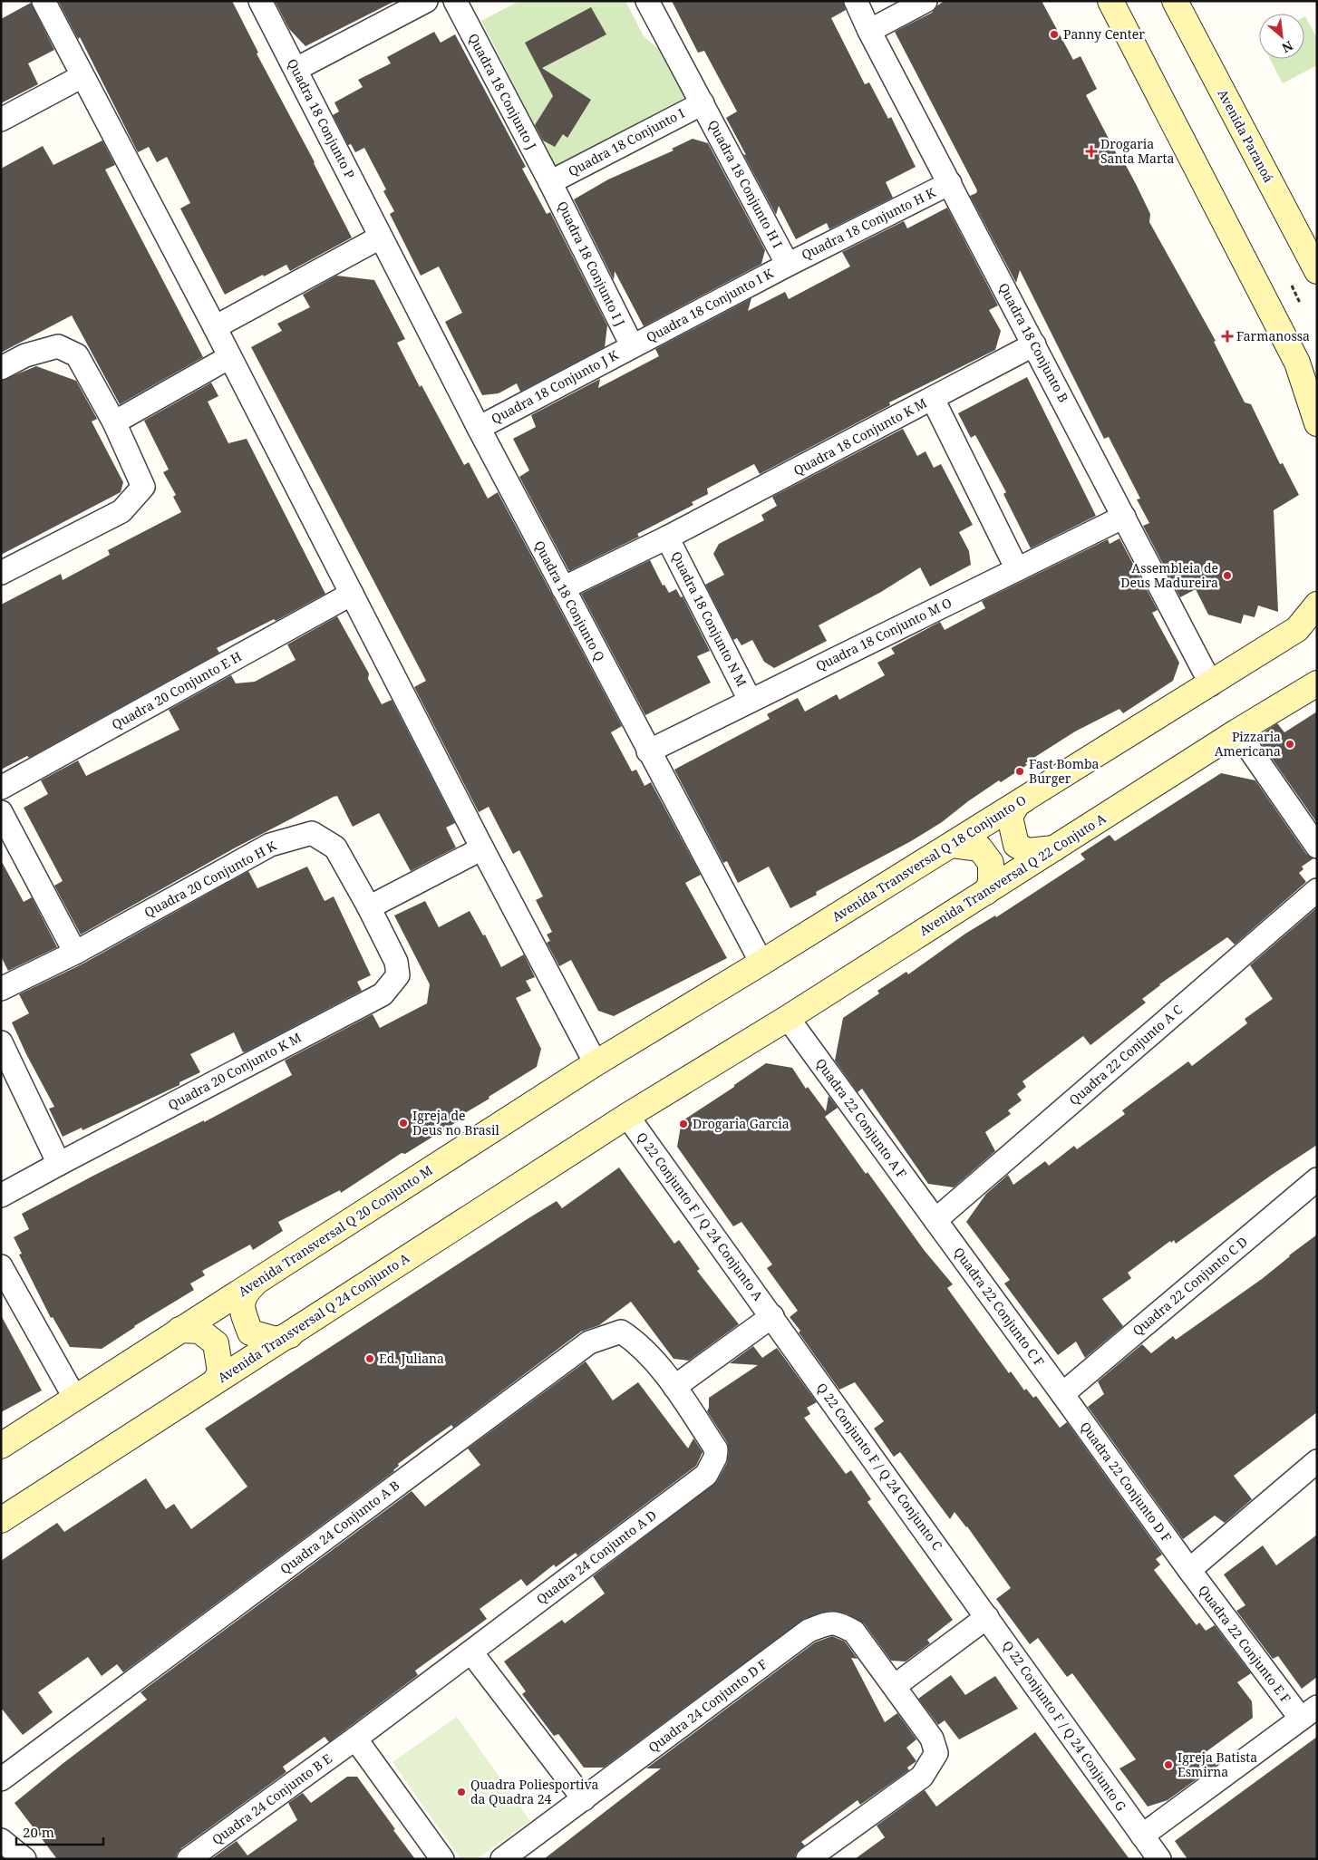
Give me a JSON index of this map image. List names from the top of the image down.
{
  "streets": {
    "street": [
      "Quadra 18 Conjunto J",
      "Quadra 18 Conjunto P",
      "Avenida Paranoá",
      "Quadra 18 Conjunto I",
      "Quadra 18 Conjunto H I",
      "Quadra 18 Conjunto H K",
      "Quadra 18 Conjunto I J",
      "Quadra 18 Conjunto I K",
      "Quadra 18 Conjunto B",
      "Quadra 18 Conjunto J K",
      "Quadra 18 Conjunto K M",
      "Quadra 18 Conjunto Q",
      "Quadra 18 Conjunto N M",
      "Quadra 18 Conjunto M O",
      "Quadra 20 Conjunto E H",
      "Avenida Transversal Q 18 Conjunto O",
      "Avenida Transversal Q 22 Conjuto A",
      "Quadra 20 Conjunto H K",
      "Quadra 22 Conjunto A C",
      "Quadra 20 Conjunto K M",
      "Quadra 22 Conjunto A F",
      "Q 22 Conjunto F / Q 24 Conjunto A",
      "Avenida Transversal Q 20 Conjunto M",
      "Quadra 22 Conjunto C D",
      "Quadra 22 Conjunto C F",
      "Avenida Transversal Q 24 Conjunto A",
      "Q 22 Conjunto F / Q 24 Conjunto C",
      "Quadra 22 Conjunto D F",
      "Quadra 24 Conjunto A B",
      "Quadra 24 Conjunto A D",
      "Quadra 22 Conjunto E F",
      "Quadra 24 Conjunto D F",
      "Q 22 Conjunto F / Q 24 Conjunto G",
      "Quadra 24 Conjunto B E"
    ]
  },
  "crossings": [
    ["Quadra 18 Conjunto J", "Quadra 18 Conjunto I"],
    ["Quadra 18 Conjunto J", "Quadra 18 Conjunto I J"],
    ["Quadra 18 Conjunto P", "Quadra 18 Conjunto Q"],
    ["Quadra 18 Conjunto I", "Quadra 18 Conjunto H I"],
    ["Quadra 18 Conjunto I", "Quadra 18 Conjunto I J"],
    ["Quadra 18 Conjunto H I", "Quadra 18 Conjunto H K"],
    ["Quadra 18 Conjunto H I", "Quadra 18 Conjunto I K"],
    ["Quadra 18 Conjunto H K", "Quadra 18 Conjunto I K"],
    ["Quadra 18 Conjunto H K", "Quadra 18 Conjunto B"],
    ["Quadra 18 Conjunto I J", "Quadra 18 Conjunto I K"],
    ["Quadra 18 Conjunto I J", "Quadra 18 Conjunto J K"],
    ["Quadra 18 Conjunto I K", "Quadra 18 Conjunto J K"],
    ["Quadra 18 Conjunto B", "Quadra 18 Conjunto M O"],
    ["Quadra 18 Conjunto B", "Avenida Transversal Q 18 Conjunto O"],
    ["Quadra 18 Conjunto J K", "Quadra 18 Conjunto Q"],
    ["Quadra 18 Conjunto K M", "Quadra 18 Conjunto Q"],
    ["Quadra 18 Conjunto K M", "Quadra 18 Conjunto N M"],
    ["Quadra 18 Conjunto K M", "Quadra 18 Conjunto M O"],
    ["Quadra 18 Conjunto Q", "Quadra 18 Conjunto M O"],
    ["Quadra 18 Conjunto Q", "Avenida Transversal Q 18 Conjunto O"],
    ["Quadra 18 Conjunto N M", "Quadra 18 Conjunto M O"],
    ["Avenida Transversal Q 18 Conjunto O", "Avenida Transversal Q 20 Conjunto M"],
    ["Avenida Transversal Q 22 Conjuto A", "Quadra 22 Conjunto A F"],
    ["Avenida Transversal Q 22 Conjuto A", "Q 22 Conjunto F / Q 24 Conjunto A"],
    ["Avenida Transversal Q 22 Conjuto A", "Avenida Transversal Q 24 Conjunto A"],
    ["Quadra 20 Conjunto H K", "Quadra 20 Conjunto K M"],
    ["Quadra 22 Conjunto A C", "Quadra 22 Conjunto A F"],
    ["Quadra 22 Conjunto A C", "Quadra 22 Conjunto C F"],
    ["Quadra 22 Conjunto A F", "Quadra 22 Conjunto C F"],
    ["Q 22 Conjunto F / Q 24 Conjunto A", "Avenida Transversal Q 24 Conjunto A"],
    ["Q 22 Conjunto F / Q 24 Conjunto A", "Q 22 Conjunto F / Q 24 Conjunto C"],
    ["Quadra 22 Conjunto C D", "Quadra 22 Conjunto C F"],
    ["Quadra 22 Conjunto C D", "Quadra 22 Conjunto D F"],
    ["Quadra 22 Conjunto C F", "Quadra 22 Conjunto D F"],
    ["Q 22 Conjunto F / Q 24 Conjunto C", "Q 22 Conjunto F / Q 24 Conjunto G"],
    ["Quadra 22 Conjunto D F", "Quadra 22 Conjunto E F"],
    ["Quadra 24 Conjunto A B", "Quadra 24 Conjunto A D"],
    ["Quadra 24 Conjunto A D", "Quadra 24 Conjunto B E"]
  ],
  "places": {
    "other": [
      "Panny Center",
      "Assembleia de Deus Madureira",
      "Pizzaria Americana",
      "Fast Bomba Burger",
      "Igreja de Deus no Brasil",
      "Drogaria Garcia",
      "Ed. Juliana",
      "Igreja Batista Esmirna",
      "Quadra Poliesportiva da Quadra 24"
    ],
    "health": ["Drogaria Santa Marta", "Farmanossa"]
  },
  "scale_bar": "20 m",
  "north": "bottom right"
}
